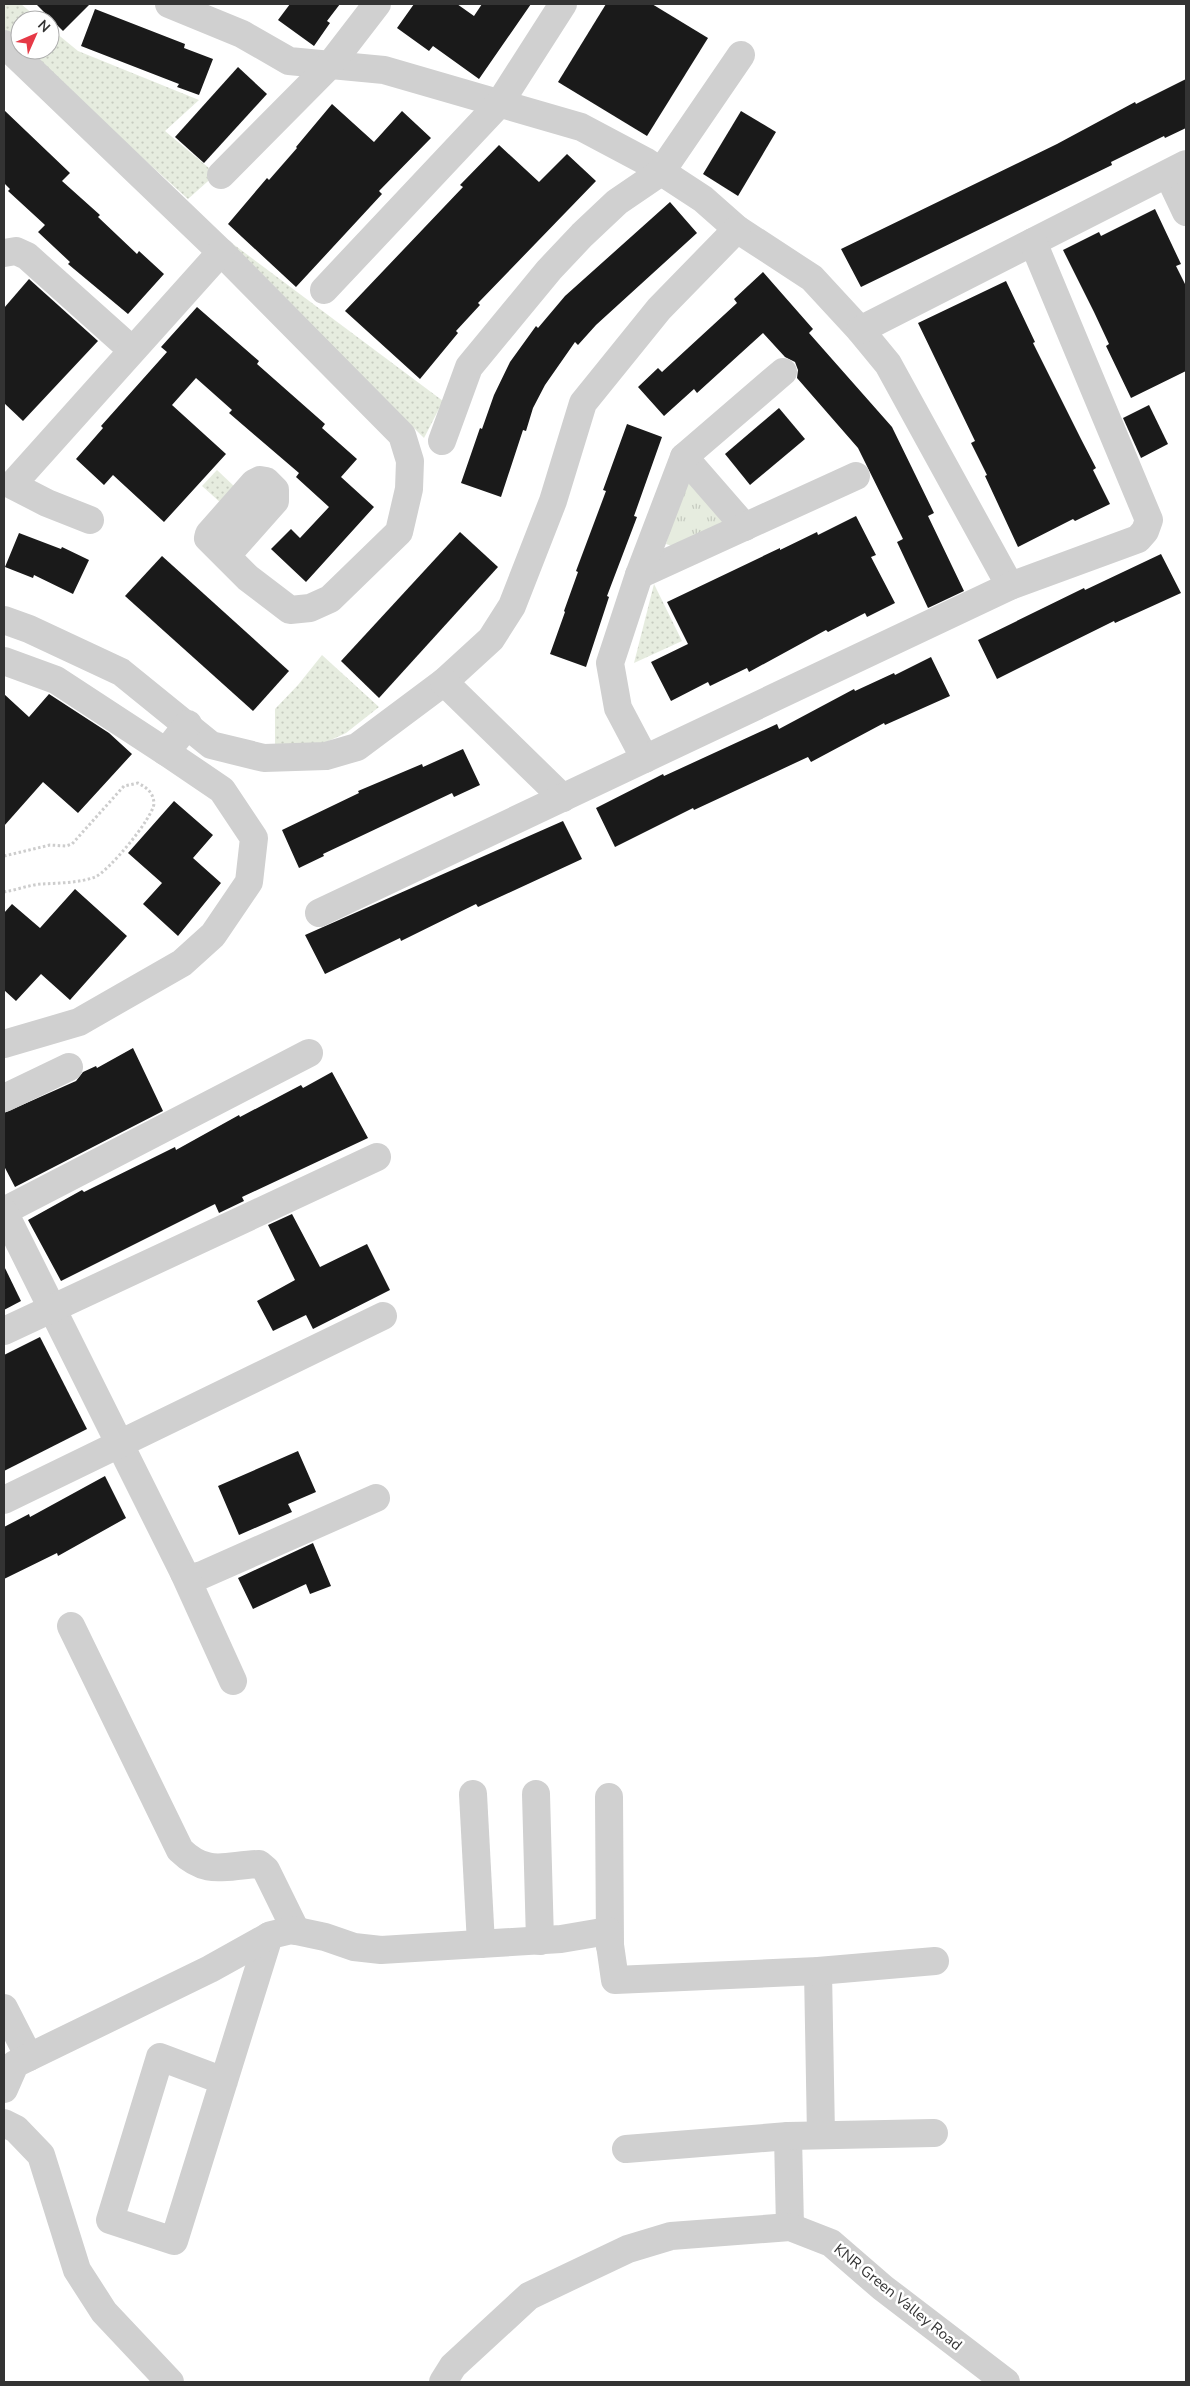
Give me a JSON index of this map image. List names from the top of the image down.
{
  "streets": {
    "street": ["KNR Green Valley Road"]
  },
  "north": "top right"
}
